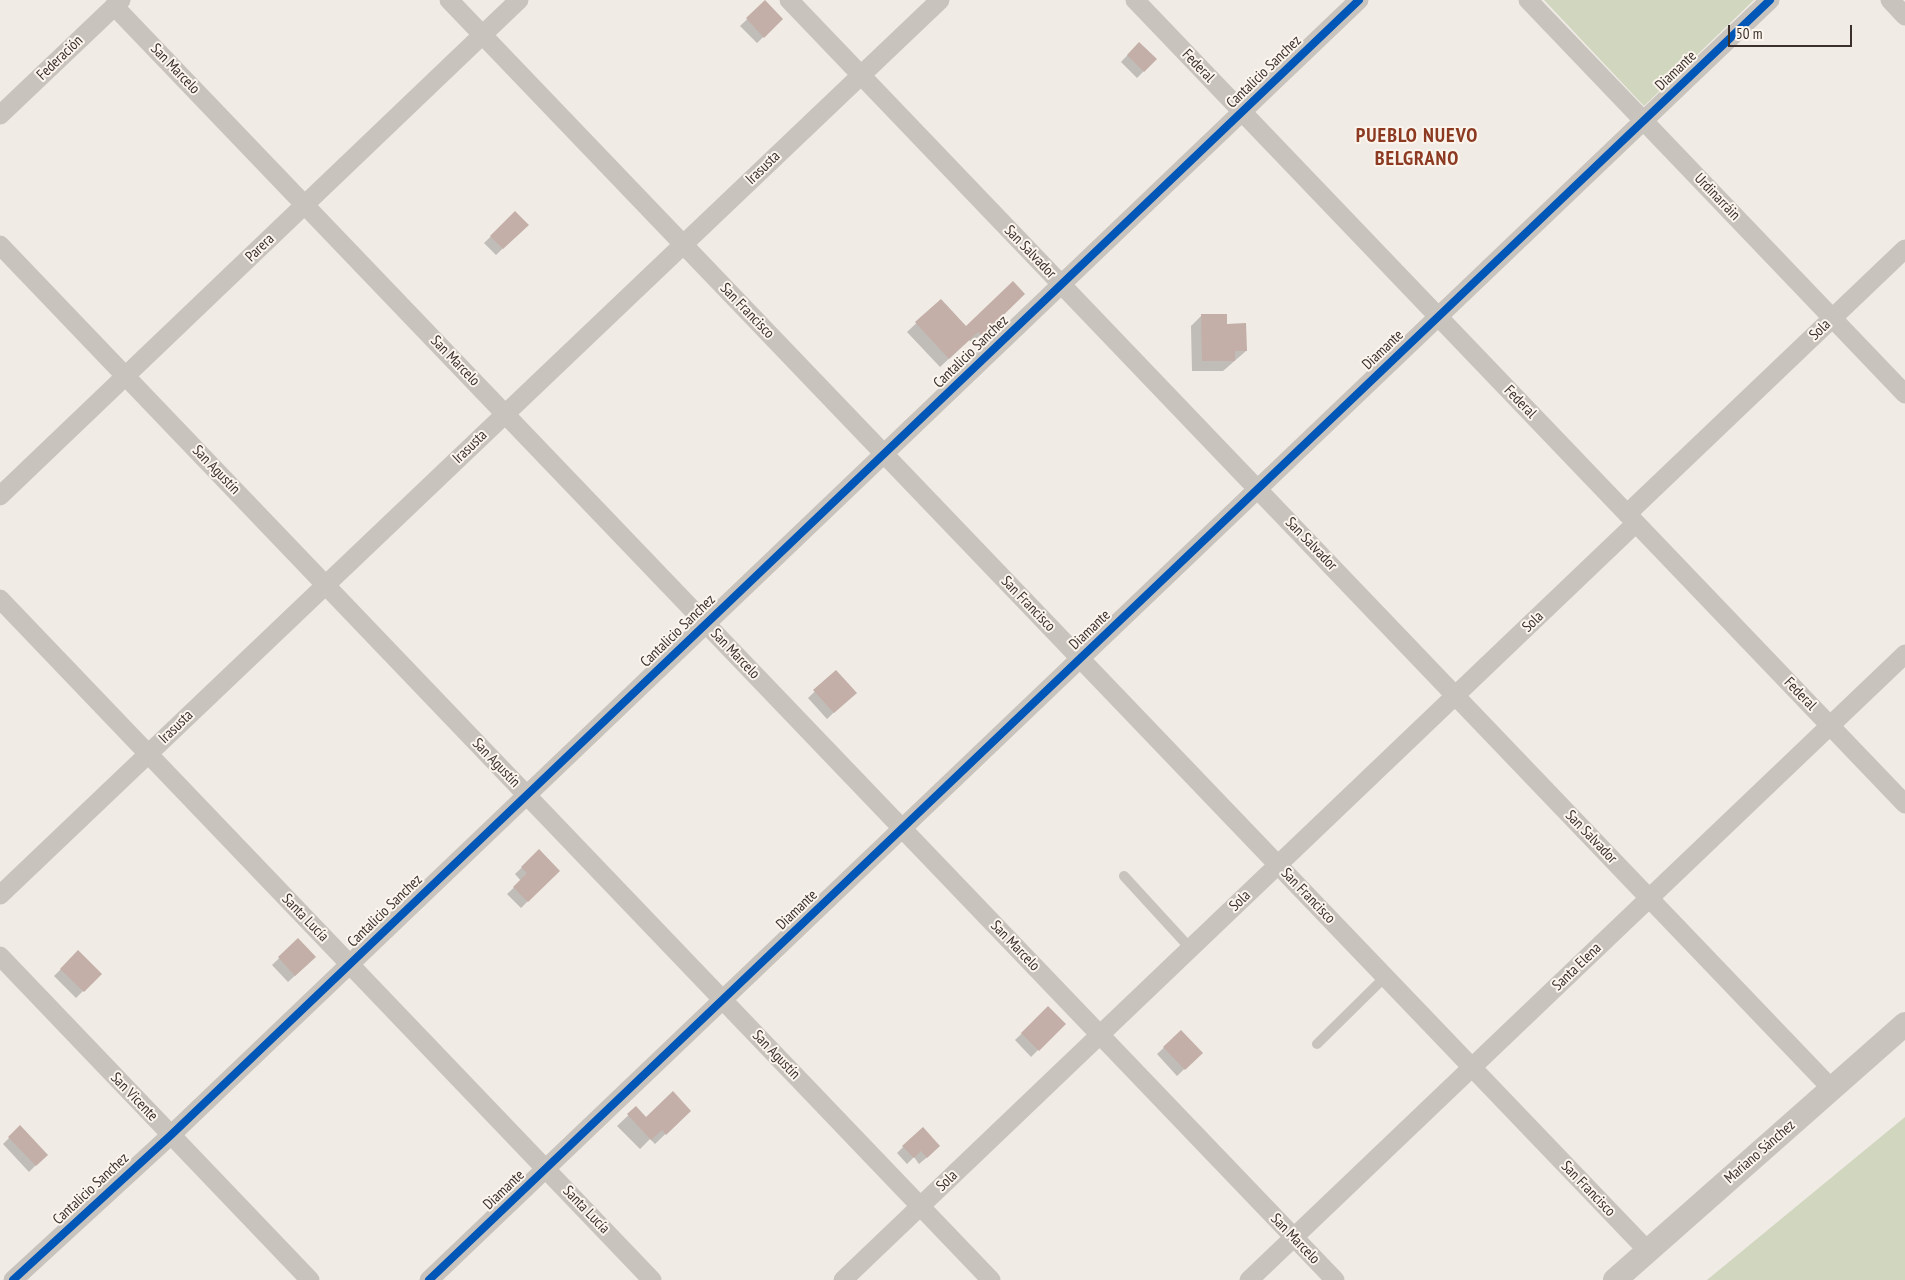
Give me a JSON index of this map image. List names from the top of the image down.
{
  "streets": {
    "street": [
      "Federación",
      "Federal",
      "San Marcelo",
      "Diamante",
      "Cantalicio Sanchez",
      "Irasusta",
      "Urdinarráin",
      "Parera",
      "San Salvador",
      "San Francisco",
      "Sola",
      "San Agustín",
      "Santa Lucía",
      "Santa Elena",
      "San Vicente",
      "Mariano Sánchez"
    ]
  },
  "crossings": [
    ["Federación", "San Marcelo"],
    ["Federal", "Diamante"],
    ["Federal", "Cantalicio Sanchez"],
    ["Federal", "Sola"],
    ["Federal", "Santa Elena"],
    ["San Marcelo", "Diamante"],
    ["San Marcelo", "Cantalicio Sanchez"],
    ["San Marcelo", "Irasusta"],
    ["San Marcelo", "Parera"],
    ["San Marcelo", "Sola"],
    ["San Marcelo", "Santa Elena"],
    ["Diamante", "Urdinarráin"],
    ["Diamante", "San Salvador"],
    ["Diamante", "San Francisco"],
    ["Diamante", "San Agustín"],
    ["Diamante", "Santa Lucía"],
    ["Cantalicio Sanchez", "San Salvador"],
    ["Cantalicio Sanchez", "San Francisco"],
    ["Cantalicio Sanchez", "San Agustín"],
    ["Cantalicio Sanchez", "Santa Lucía"],
    ["Cantalicio Sanchez", "San Vicente"],
    ["Irasusta", "San Salvador"],
    ["Irasusta", "San Francisco"],
    ["Irasusta", "San Agustín"],
    ["Irasusta", "Santa Lucía"],
    ["Urdinarráin", "Sola"],
    ["Parera", "San Francisco"],
    ["Parera", "San Agustín"],
    ["San Salvador", "Sola"],
    ["San Salvador", "Santa Elena"],
    ["San Salvador", "Mariano Sánchez"],
    ["San Francisco", "Sola"],
    ["San Francisco", "Santa Elena"],
    ["San Francisco", "Mariano Sánchez"],
    ["Sola", "San Agustín"]
  ],
  "districts": ["PUEBLO NUEVO BELGRANO"],
  "scale_bar": "50 m"
}
